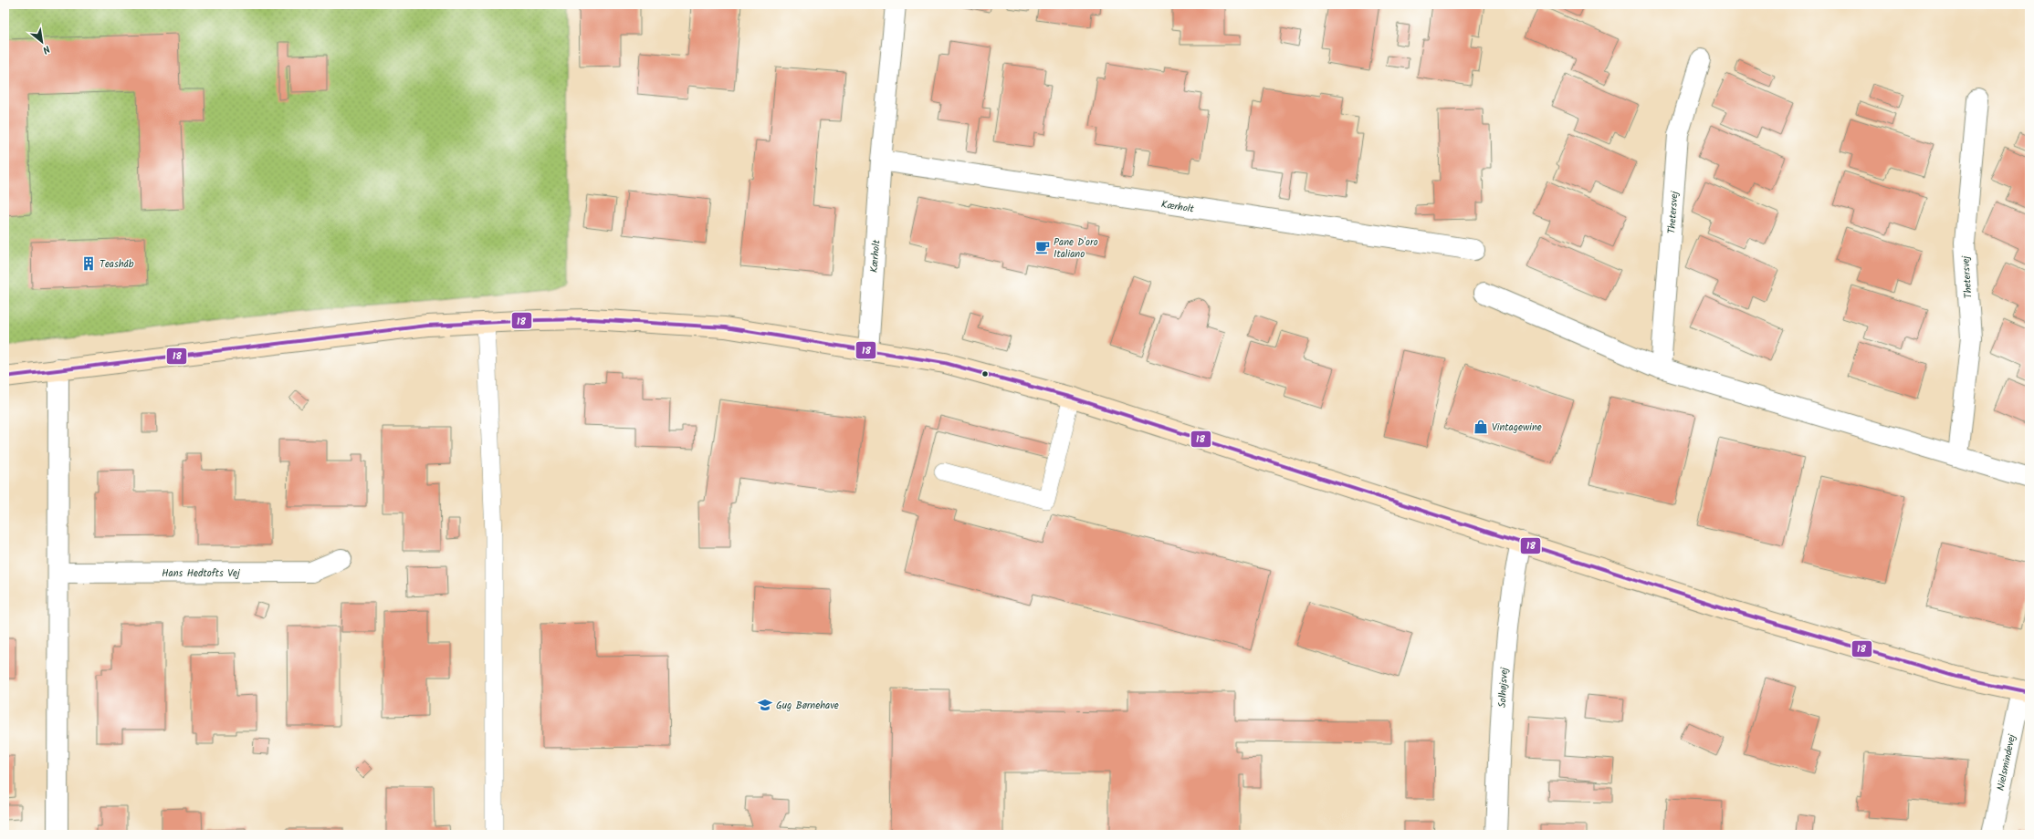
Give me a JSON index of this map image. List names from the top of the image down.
{
  "streets": {
    "street": [
      "Kærholt",
      "Thetersvej",
      "Hans Hedtofts Vej",
      "Solhøjsvej",
      "Nielsmindevej"
    ]
  },
  "crossings": [
    ["Kærholt", "Nielsmindevej"],
    ["Solhøjsvej", "Nielsmindevej"]
  ],
  "places": {
    "cafe": ["Pane D'oro Italiano"],
    "building": ["Teashåb"],
    "shop": ["Vintagewine"],
    "school or university": ["Gug Børnehave"]
  },
  "lines": ["transit line 18"],
  "north": "bottom right"
}
